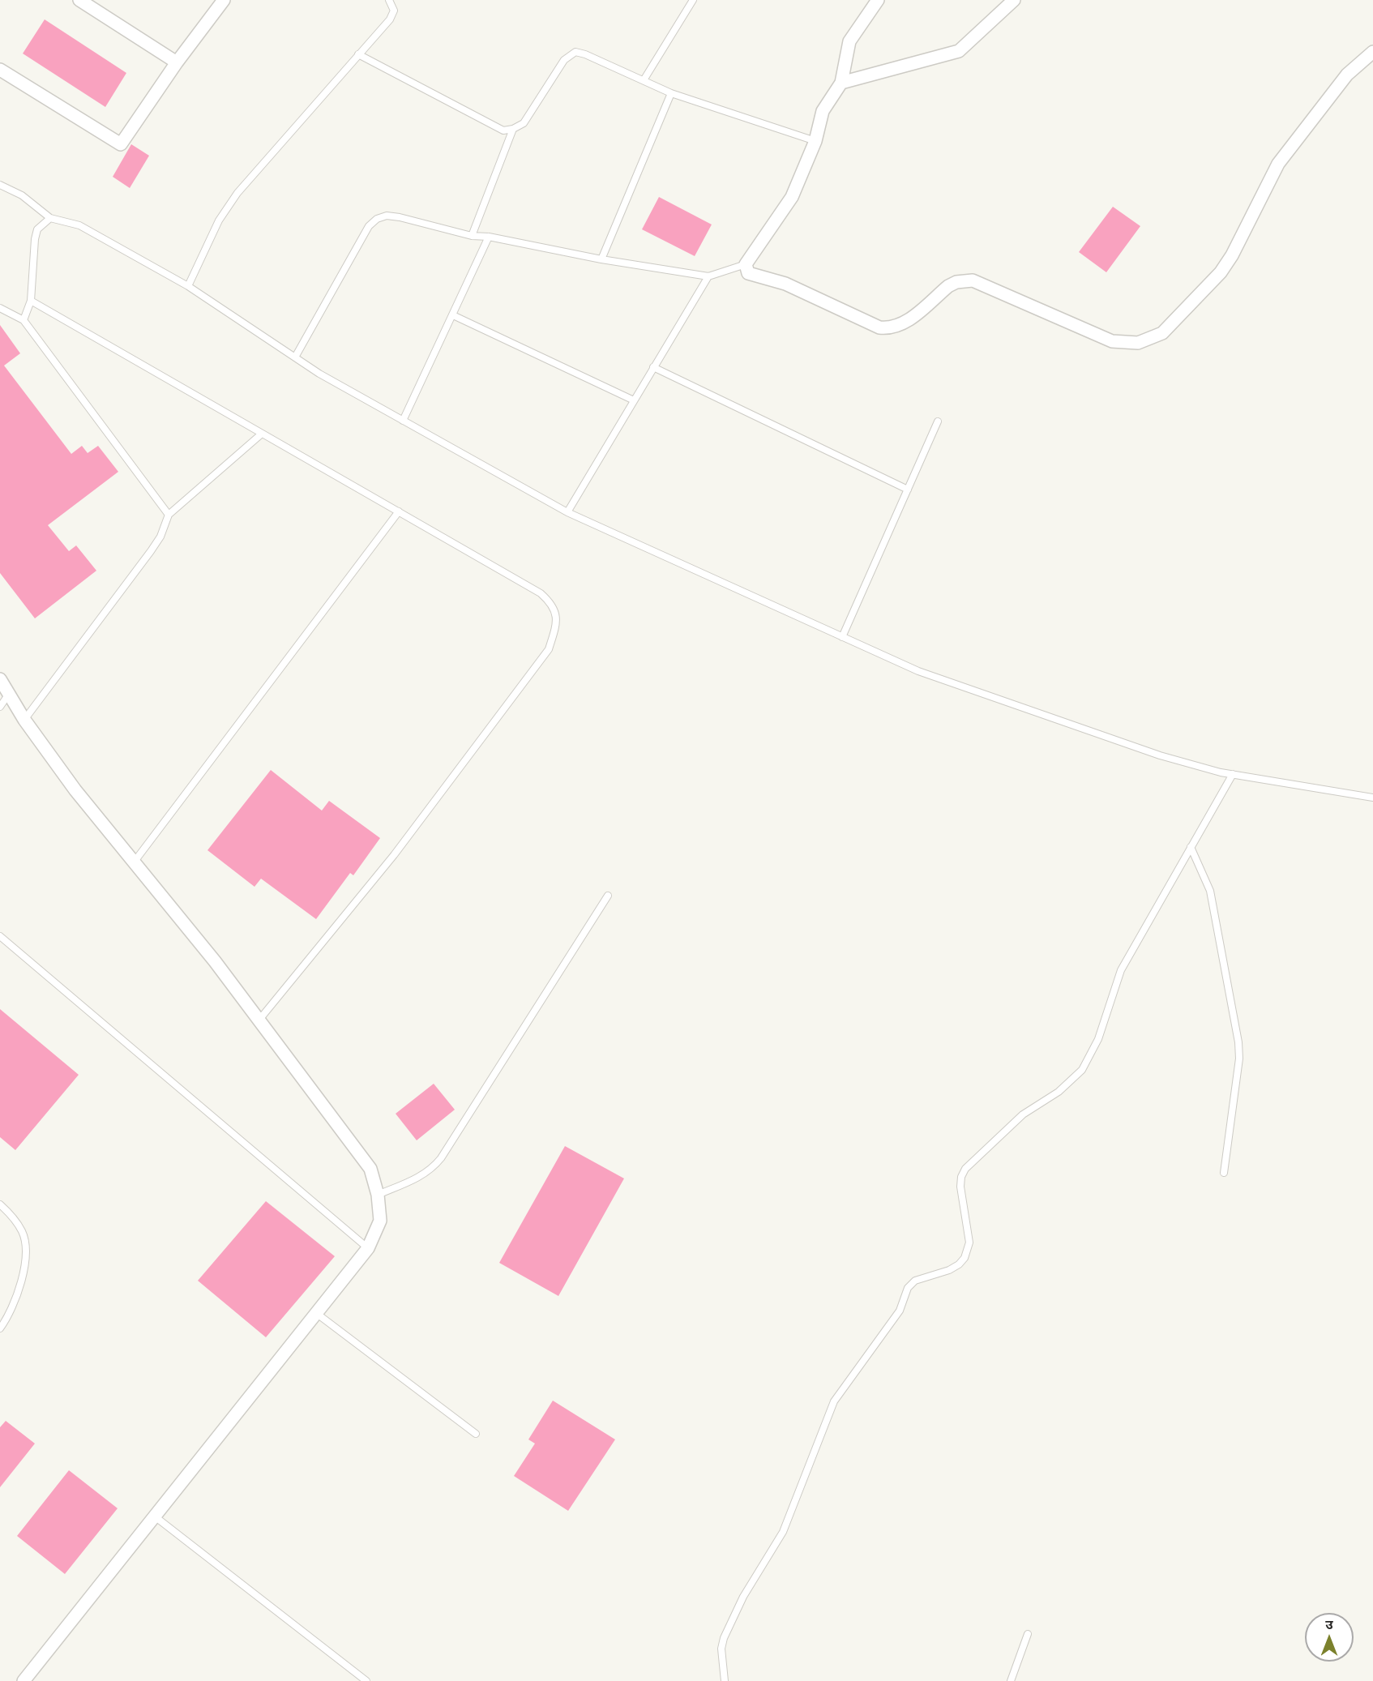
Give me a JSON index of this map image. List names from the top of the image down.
{
  "north": "top"
}
